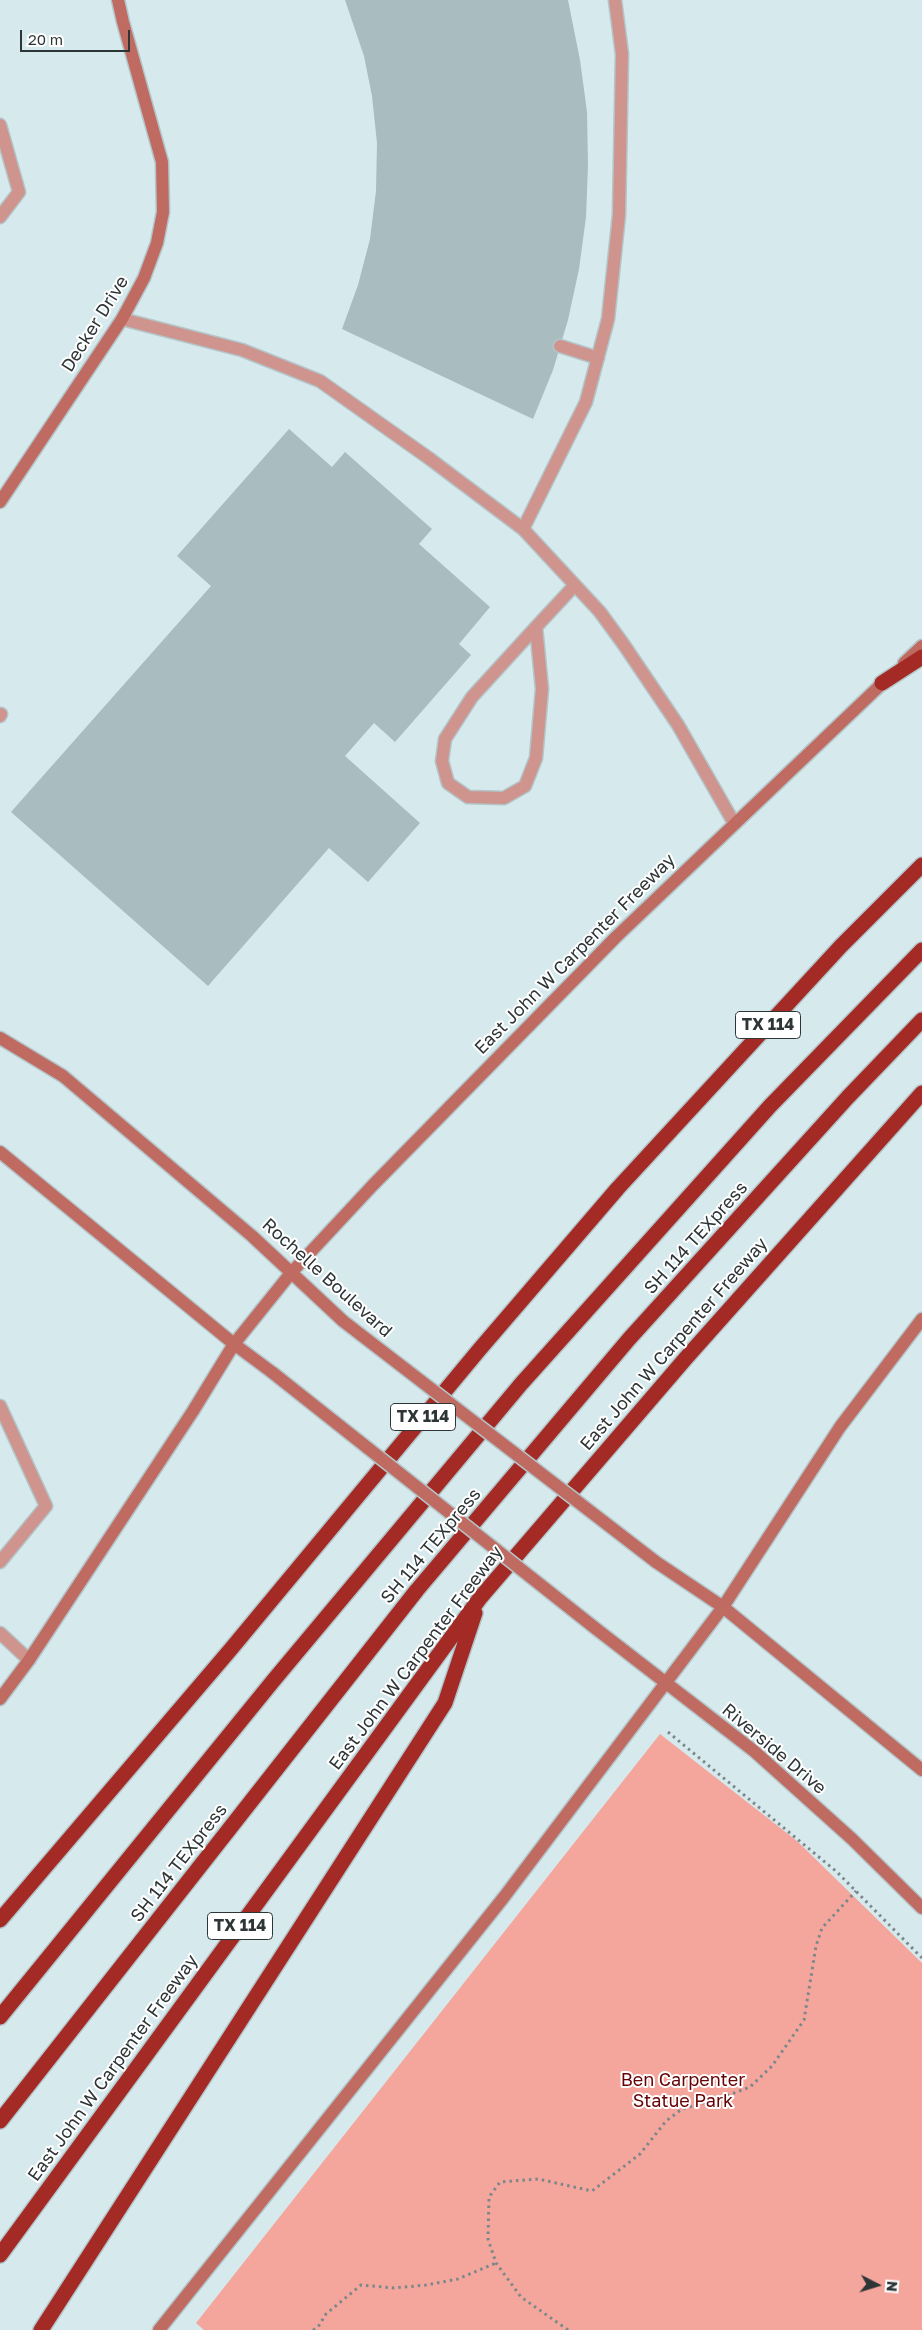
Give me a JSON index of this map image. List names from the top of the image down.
{
  "streets": {
    "highway": ["East John W Carpenter Freeway", "TX 114", "SH 114 TEXpress"],
    "main road": ["Decker Drive", "Rochelle Boulevard", "Riverside Drive"]
  },
  "crossings": [
    ["East John W Carpenter Freeway", "Rochelle Boulevard"],
    ["East John W Carpenter Freeway", "Riverside Drive"]
  ],
  "parks": ["Ben Carpenter Statue Park"],
  "scale_bar": "20 m",
  "north": "right"
}
